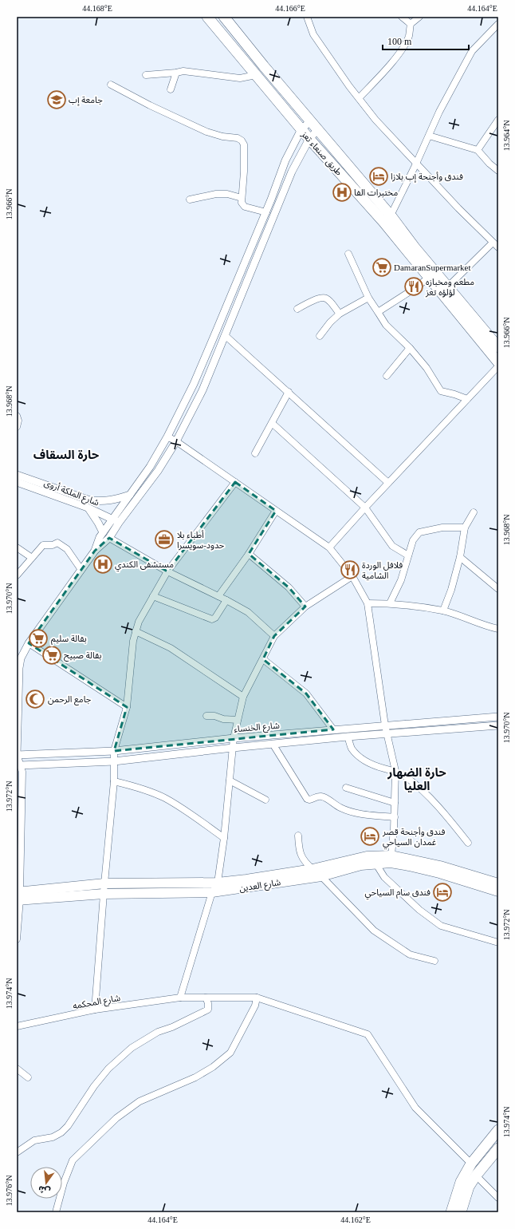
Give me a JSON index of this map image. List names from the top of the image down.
{
  "streets": {
    "highway": ["طريق صنعاء تعز"],
    "main road": ["شارع العدين"],
    "street": ["شارع الملكة أروى", "شارع الخنساء", "شارع المحكمه"]
  },
  "districts": ["حارة السقاف", "حارة الضهار العليا"],
  "places": {
    "school or university": ["جامعة إب"],
    "hotel": ["فندق وأجنحة إب بلازا", "فندق وأجنحة قصر غمدان السياحي", "فندق سام السياحي"],
    "hospital": ["مختبرات الفا", "مستشفى الكندي"],
    "supermarket": ["DamaranSupermarket", "بقالة سليم", "بقالة صبيح"],
    "restaurant": ["مطعم ومخبازه لؤلؤه تعز", "فلافل الوردة الشامية"],
    "office": ["أطباء بلا حدود-سويسرا"],
    "mosque": ["جامع الرحمن"]
  },
  "scale_bar": "100 m",
  "north": "bottom",
  "coordinates": [
    "44.168°E",
    "44.166°E",
    "44.164°E",
    "13.964°N",
    "13.966°N",
    "13.968°N",
    "13.970°N",
    "13.972°N",
    "13.974°N",
    "13.976°N",
    "44.162°E"
  ]
}
